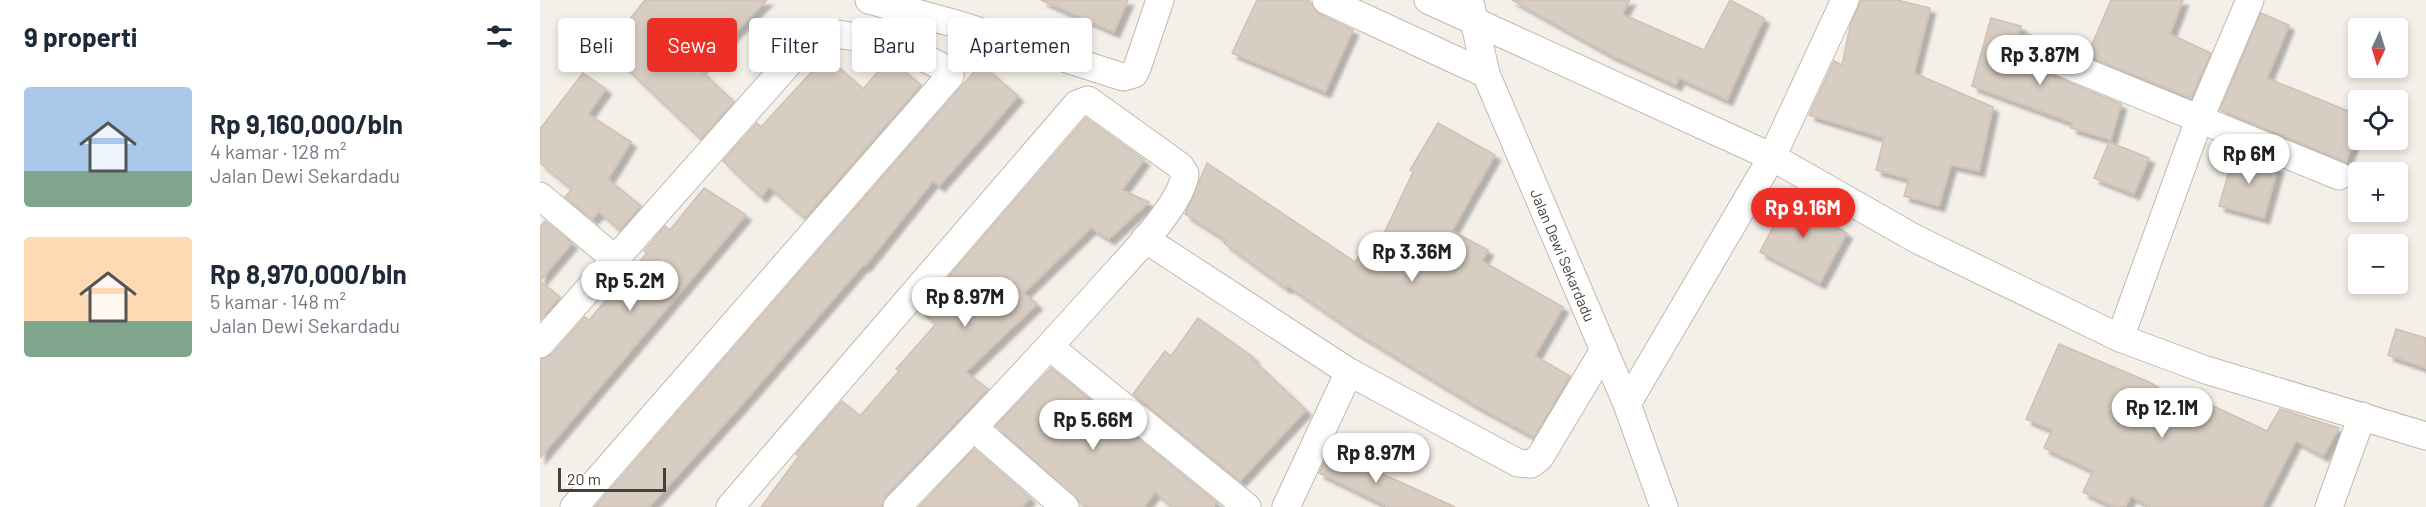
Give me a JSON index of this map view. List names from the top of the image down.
{
  "streets": {
    "street": ["Jalan Dewi Sekardadu"]
  },
  "scale_bar": "20 m",
  "north": "bottom",
  "page": {
    "heading": "9 properti",
    "map_buttons": ["+", "−"],
    "chip": [
      "Beli",
      "Sewa",
      "Filter",
      "Baru",
      "Apartemen"
    ],
    "price": [
      "Rp 3.87M",
      "Rp 6M",
      "Rp 9.16M",
      "Rp 3.36M",
      "Rp 5.2M",
      "Rp 8.97M",
      "Rp 12.1M",
      "Rp 5.66M",
      "Rp 8.97M"
    ],
    "list": [
      {
        "name": "Rp 9,160,000/bln",
        "note": "4 kamar · 128 m² · Jalan Dewi Sekardadu"
      },
      {
        "name": "Rp 8,970,000/bln",
        "note": "5 kamar · 148 m² · Jalan Dewi Sekardadu"
      }
    ],
    "scale": "20 m"
  }
}
